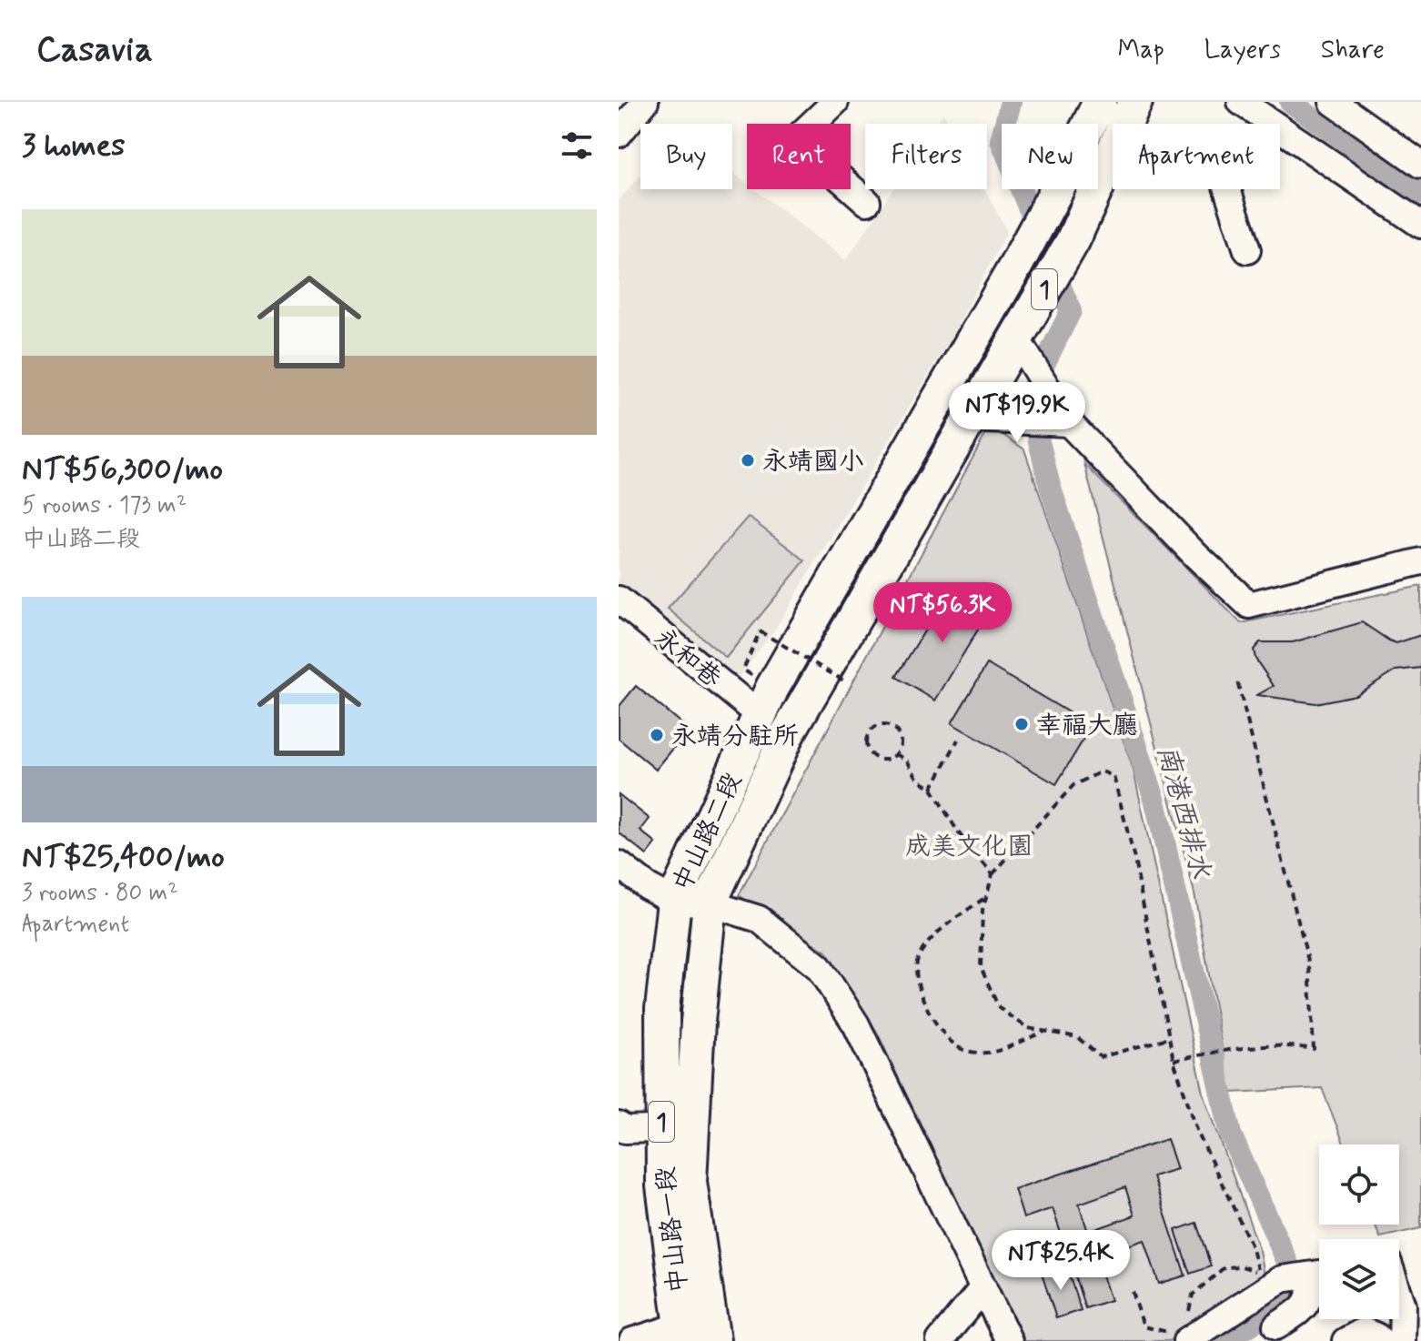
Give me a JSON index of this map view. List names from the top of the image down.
{
  "streets": {
    "main road": ["1", "中山路二段", "中山路一段"],
    "street": ["永和巷"]
  },
  "crossings": [
    ["1", "中山路二段"],
    ["永和巷", "中山路二段"],
    ["中山路二段", "中山路一段"]
  ],
  "water": ["南港西排水"],
  "parks": ["成美文化園"],
  "places": ["永靖國小", "幸福大廳", "永靖分駐所"],
  "page": {
    "header": "Casavia",
    "nav": ["Map", "Layers", "Share"],
    "heading": "3 homes",
    "chip": [
      "Buy",
      "Rent",
      "Filters",
      "New",
      "Apartment"
    ],
    "list": [
      {
        "name": "NT$56,300/mo",
        "note": "5 rooms · 173 m² · 中山路二段"
      },
      {
        "name": "NT$25,400/mo",
        "note": "3 rooms · 80 m² · Apartment"
      }
    ],
    "price": ["NT$19.9K", "NT$56.3K", "NT$25.4K"]
  }
}
